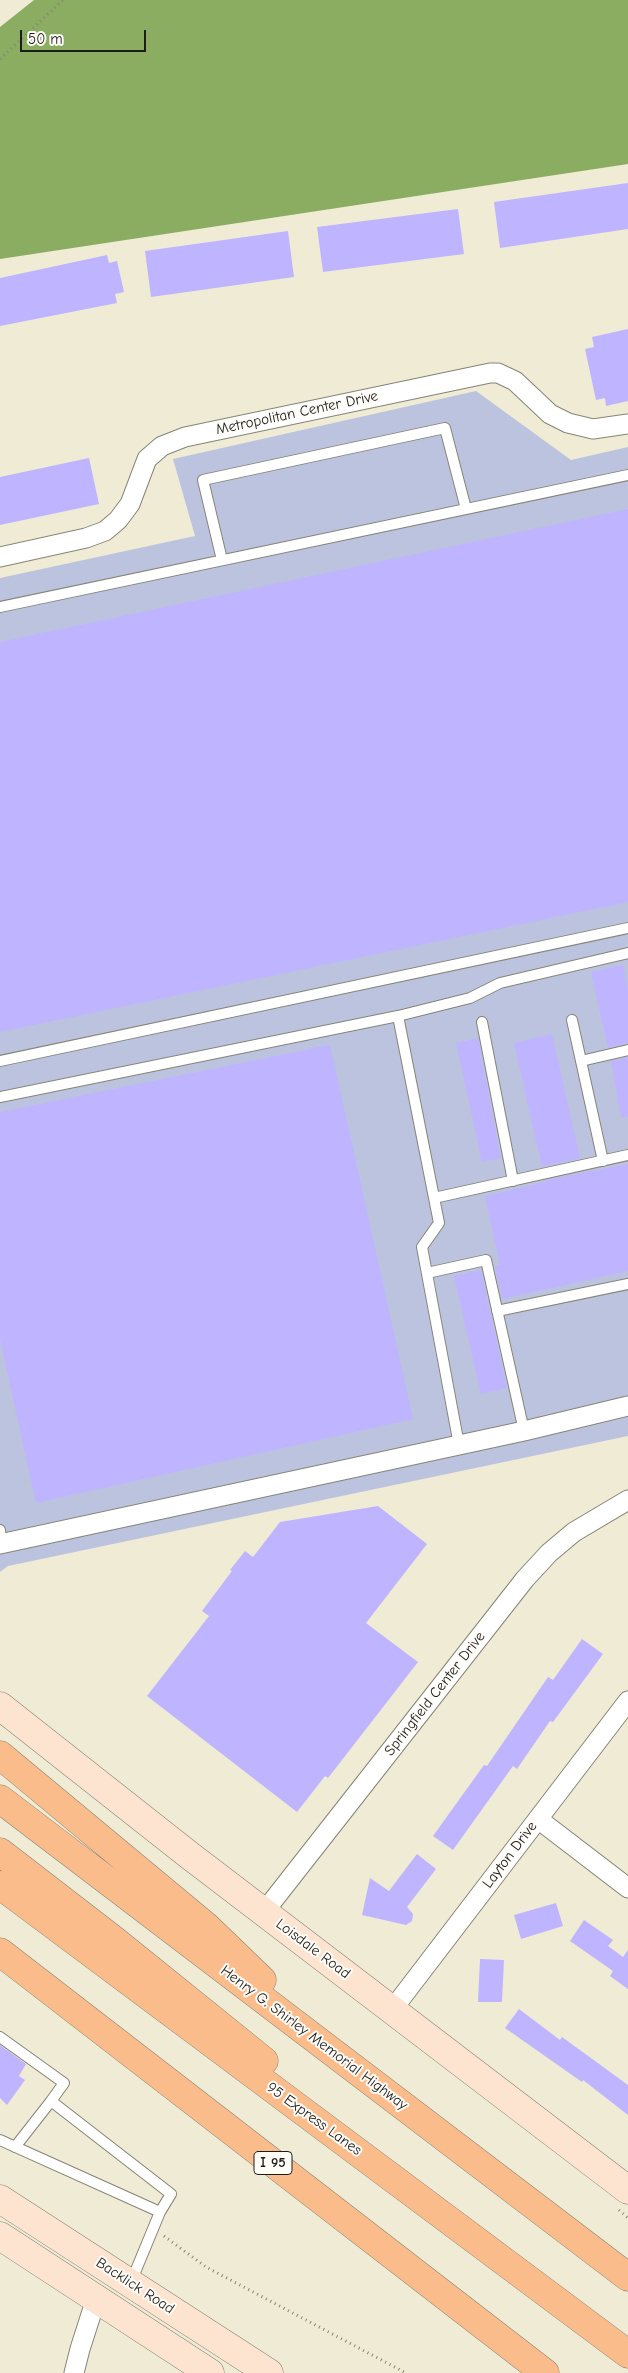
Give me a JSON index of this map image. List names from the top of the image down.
{
  "streets": {
    "highway": ["Henry G. Shirley Memorial Highway", "95 Express Lanes", "I 95"],
    "main road": ["Loisdale Road", "Backlick Road"],
    "street": ["Metropolitan Center Drive", "Springfield Center Drive", "Layton Drive"]
  },
  "crossings": [
    ["Springfield Center Drive", "Loisdale Road"],
    ["Layton Drive", "Loisdale Road"]
  ],
  "scale_bar": "50 m"
}
